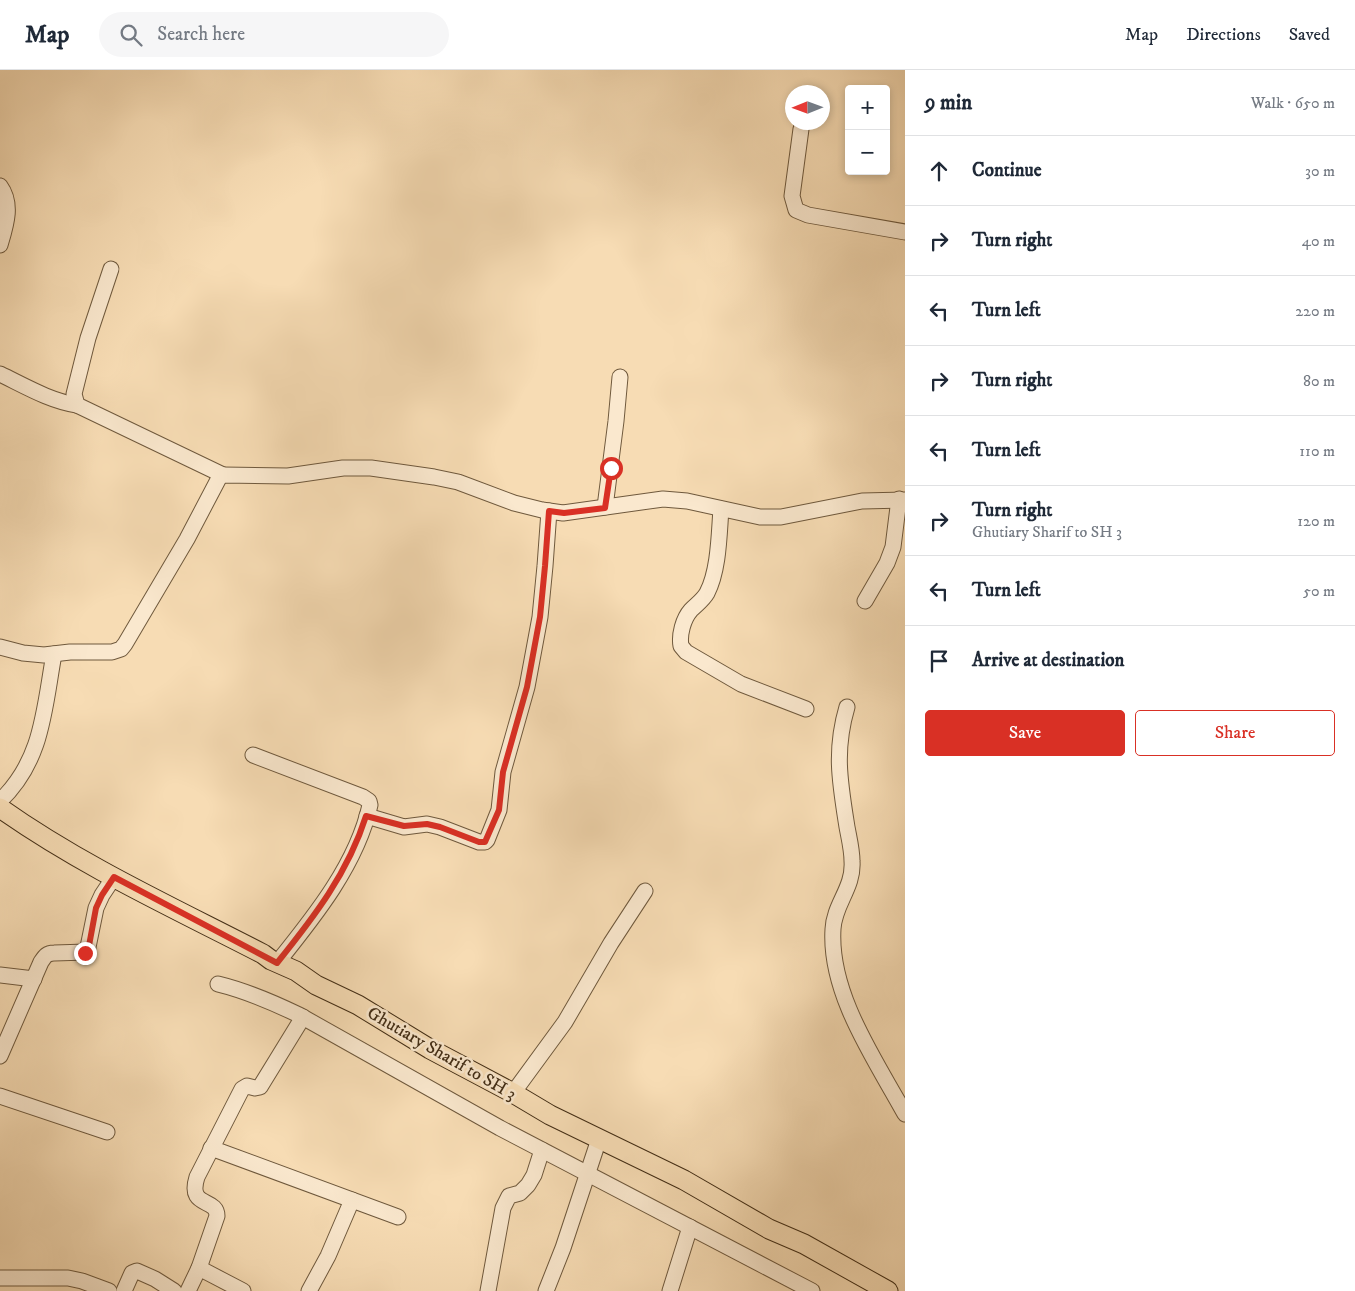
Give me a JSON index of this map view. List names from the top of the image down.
{
  "streets": {
    "main road": ["Ghutiary Sharif to SH 3"]
  },
  "north": "left",
  "page": {
    "header": "Map",
    "search": "Search here",
    "nav": ["Map", "Directions", "Saved"],
    "heading": ["9 min", "Walk · 650 m"],
    "map_buttons": ["+", "−"],
    "list": [
      ["Continue", "30 m"],
      ["Turn right", "40 m"],
      ["Turn left", "220 m"],
      ["Turn right", "80 m"],
      ["Turn left", "110 m"],
      ["Turn right", "Ghutiary Sharif to SH 3", "120 m"],
      ["Turn left", "50 m"],
      "Arrive at destination"
    ],
    "buttons": ["Save", "Share"]
  }
}
